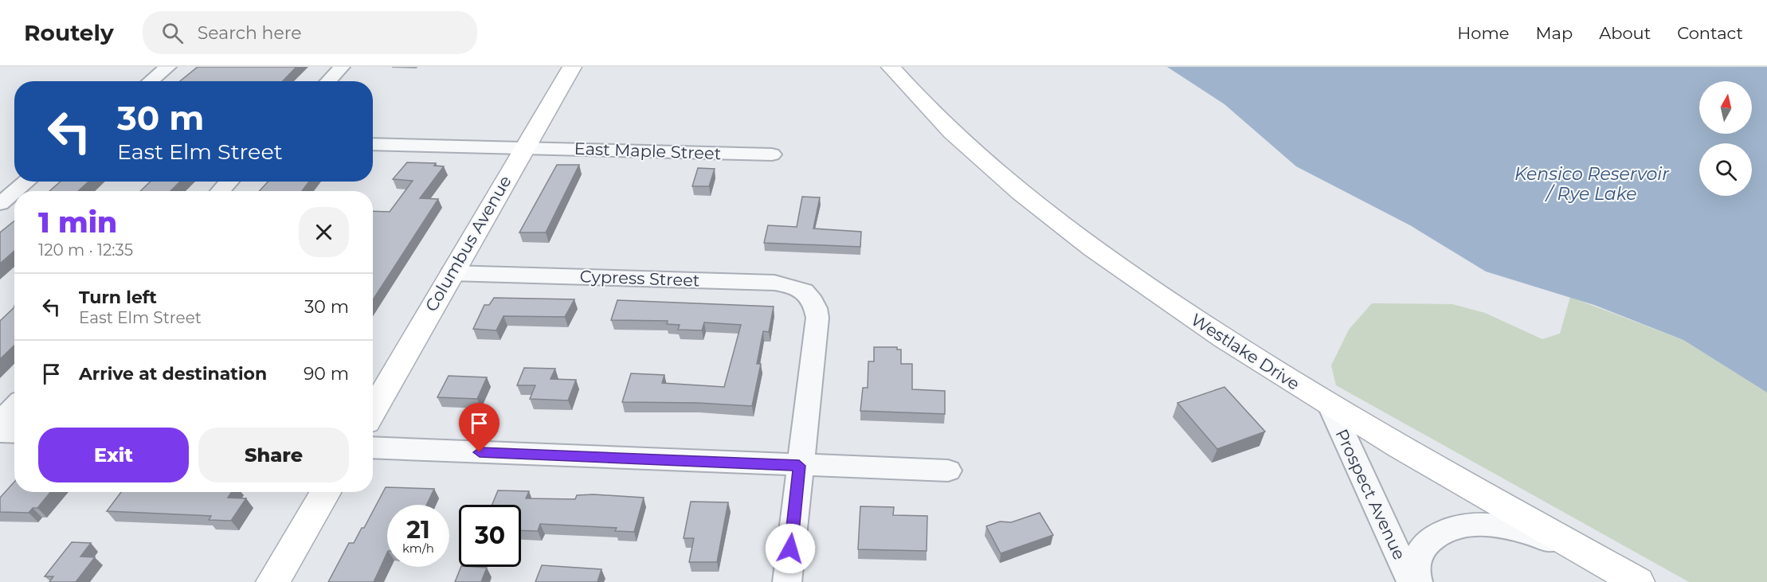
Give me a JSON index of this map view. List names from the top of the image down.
{
  "streets": {
    "street": [
      "East Maple Street",
      "Columbus Avenue",
      "Cypress Street",
      "Westlake Drive",
      "Prospect Avenue"
    ]
  },
  "crossings": [
    ["East Maple Street", "Columbus Avenue"],
    ["Columbus Avenue", "Cypress Street"],
    ["Westlake Drive", "Prospect Avenue"]
  ],
  "water": ["Kensico Reservoir / Rye Lake"],
  "north": "top",
  "page": {
    "header": "Routely",
    "search": "Search here",
    "nav": [
      "Home",
      "Map",
      "About",
      "Contact"
    ],
    "turn": ["30 m", "East Elm Street"],
    "heading": ["1 min", "120 m · 12:35"],
    "list": [
      {
        "name": "Turn left",
        "note": "East Elm Street",
        "value": "30 m"
      },
      {
        "name": "Arrive at destination",
        "value": "90 m"
      }
    ],
    "buttons": ["Exit", "Share"],
    "speed": "21 km/h",
    "limit": "30"
  }
}
